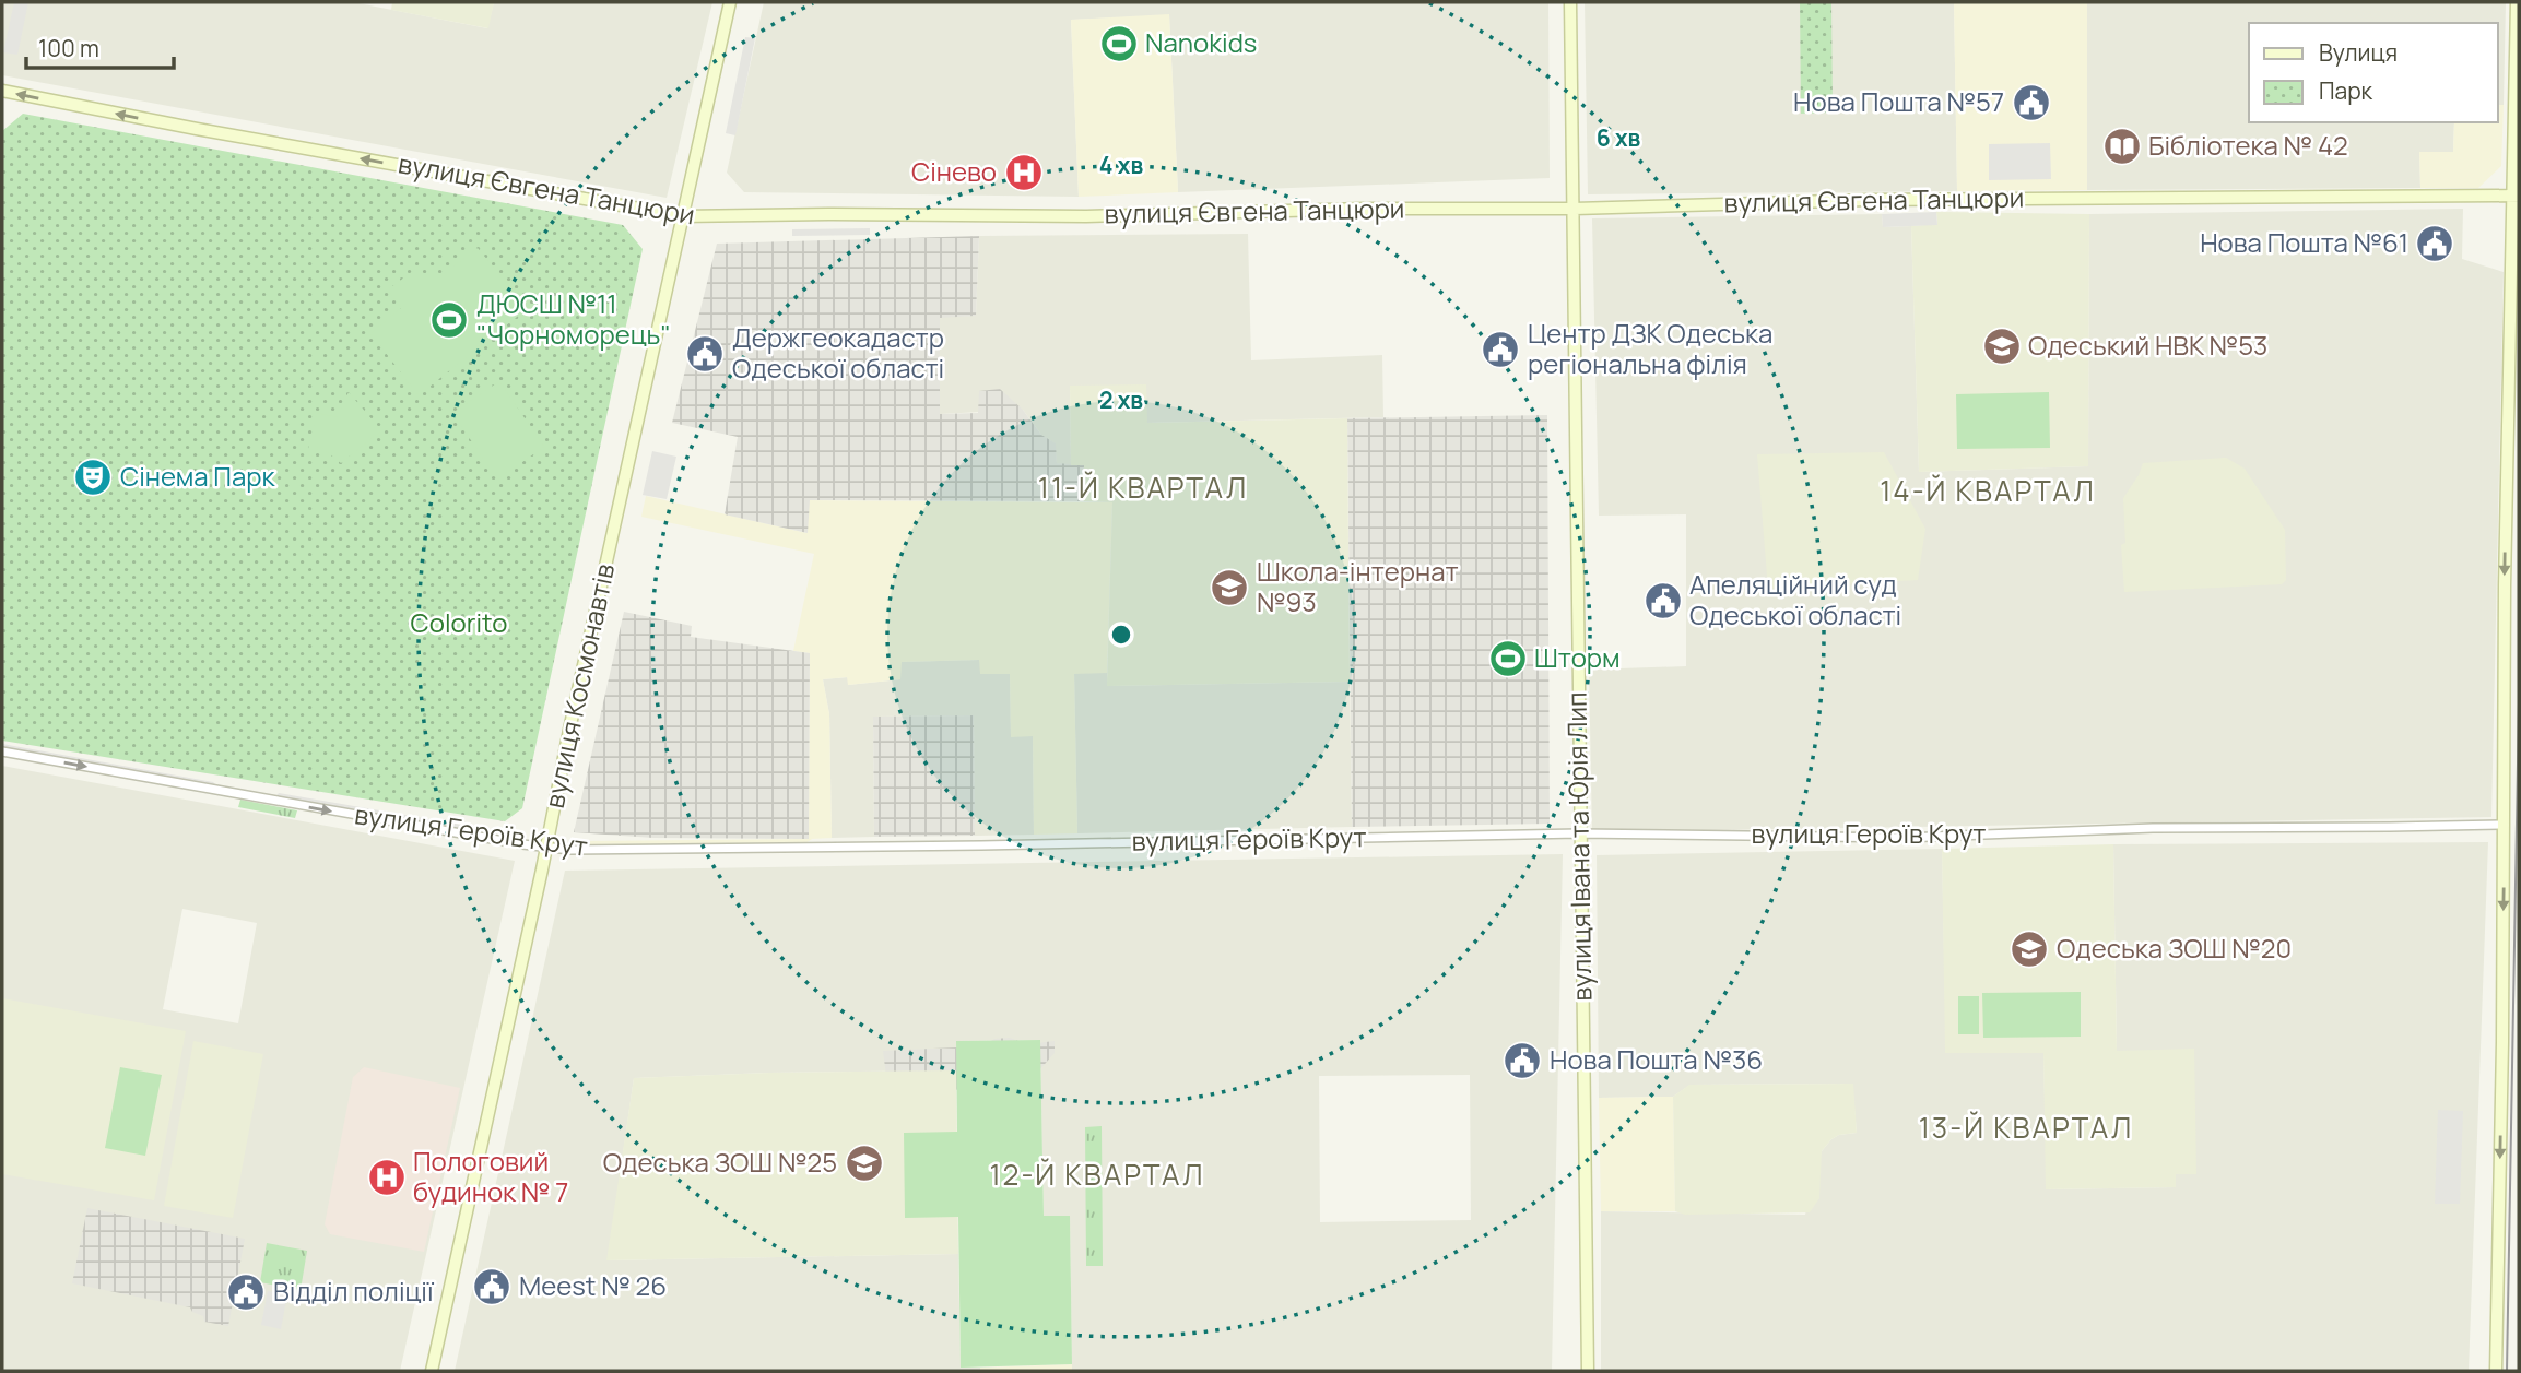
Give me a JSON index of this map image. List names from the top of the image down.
{
  "streets": {
    "street": [
      "вулиця Євгена Танцюри",
      "вулиця Космонавтів",
      "вулиця Героїв Крут",
      "вулиця Івана та Юрія Лип"
    ]
  },
  "crossings": [
    ["вулиця Євгена Танцюри", "вулиця Космонавтів"],
    ["вулиця Євгена Танцюри", "вулиця Івана та Юрія Лип"],
    ["вулиця Космонавтів", "вулиця Героїв Крут"],
    ["вулиця Героїв Крут", "вулиця Івана та Юрія Лип"]
  ],
  "districts": [
    "11-Й КВАРТАЛ",
    "14-Й КВАРТАЛ",
    "13-Й КВАРТАЛ",
    "12-Й КВАРТАЛ"
  ],
  "parks": ["Colorito"],
  "places": {
    "sports": ["Nanokids", "ДЮСШ №11 \"Чорноморець\"", "Шторм"],
    "public building": [
      "Нова Пошта №57",
      "Нова Пошта №61",
      "Центр ДЗК Одеська регіональна філія",
      "Держгеокадастр Одеської області",
      "Апеляційний суд Одеської області",
      "Нова Пошта №36",
      "Meest № 26",
      "Відділ поліції"
    ],
    "library": ["Бібліотека № 42"],
    "hospital": ["Сінево", "Пологовий будинок № 7"],
    "school or university": [
      "Одеський НВК №53",
      "Школа-інтернат №93",
      "Одеська ЗОШ №20",
      "Одеська ЗОШ №25"
    ],
    "theatre": ["Сінема Парк"]
  },
  "legend": ["Вулиця", "Парк"],
  "scale_bar": "100 m",
  "rings": ["6 хв", "4 хв", "2 хв"]
}
